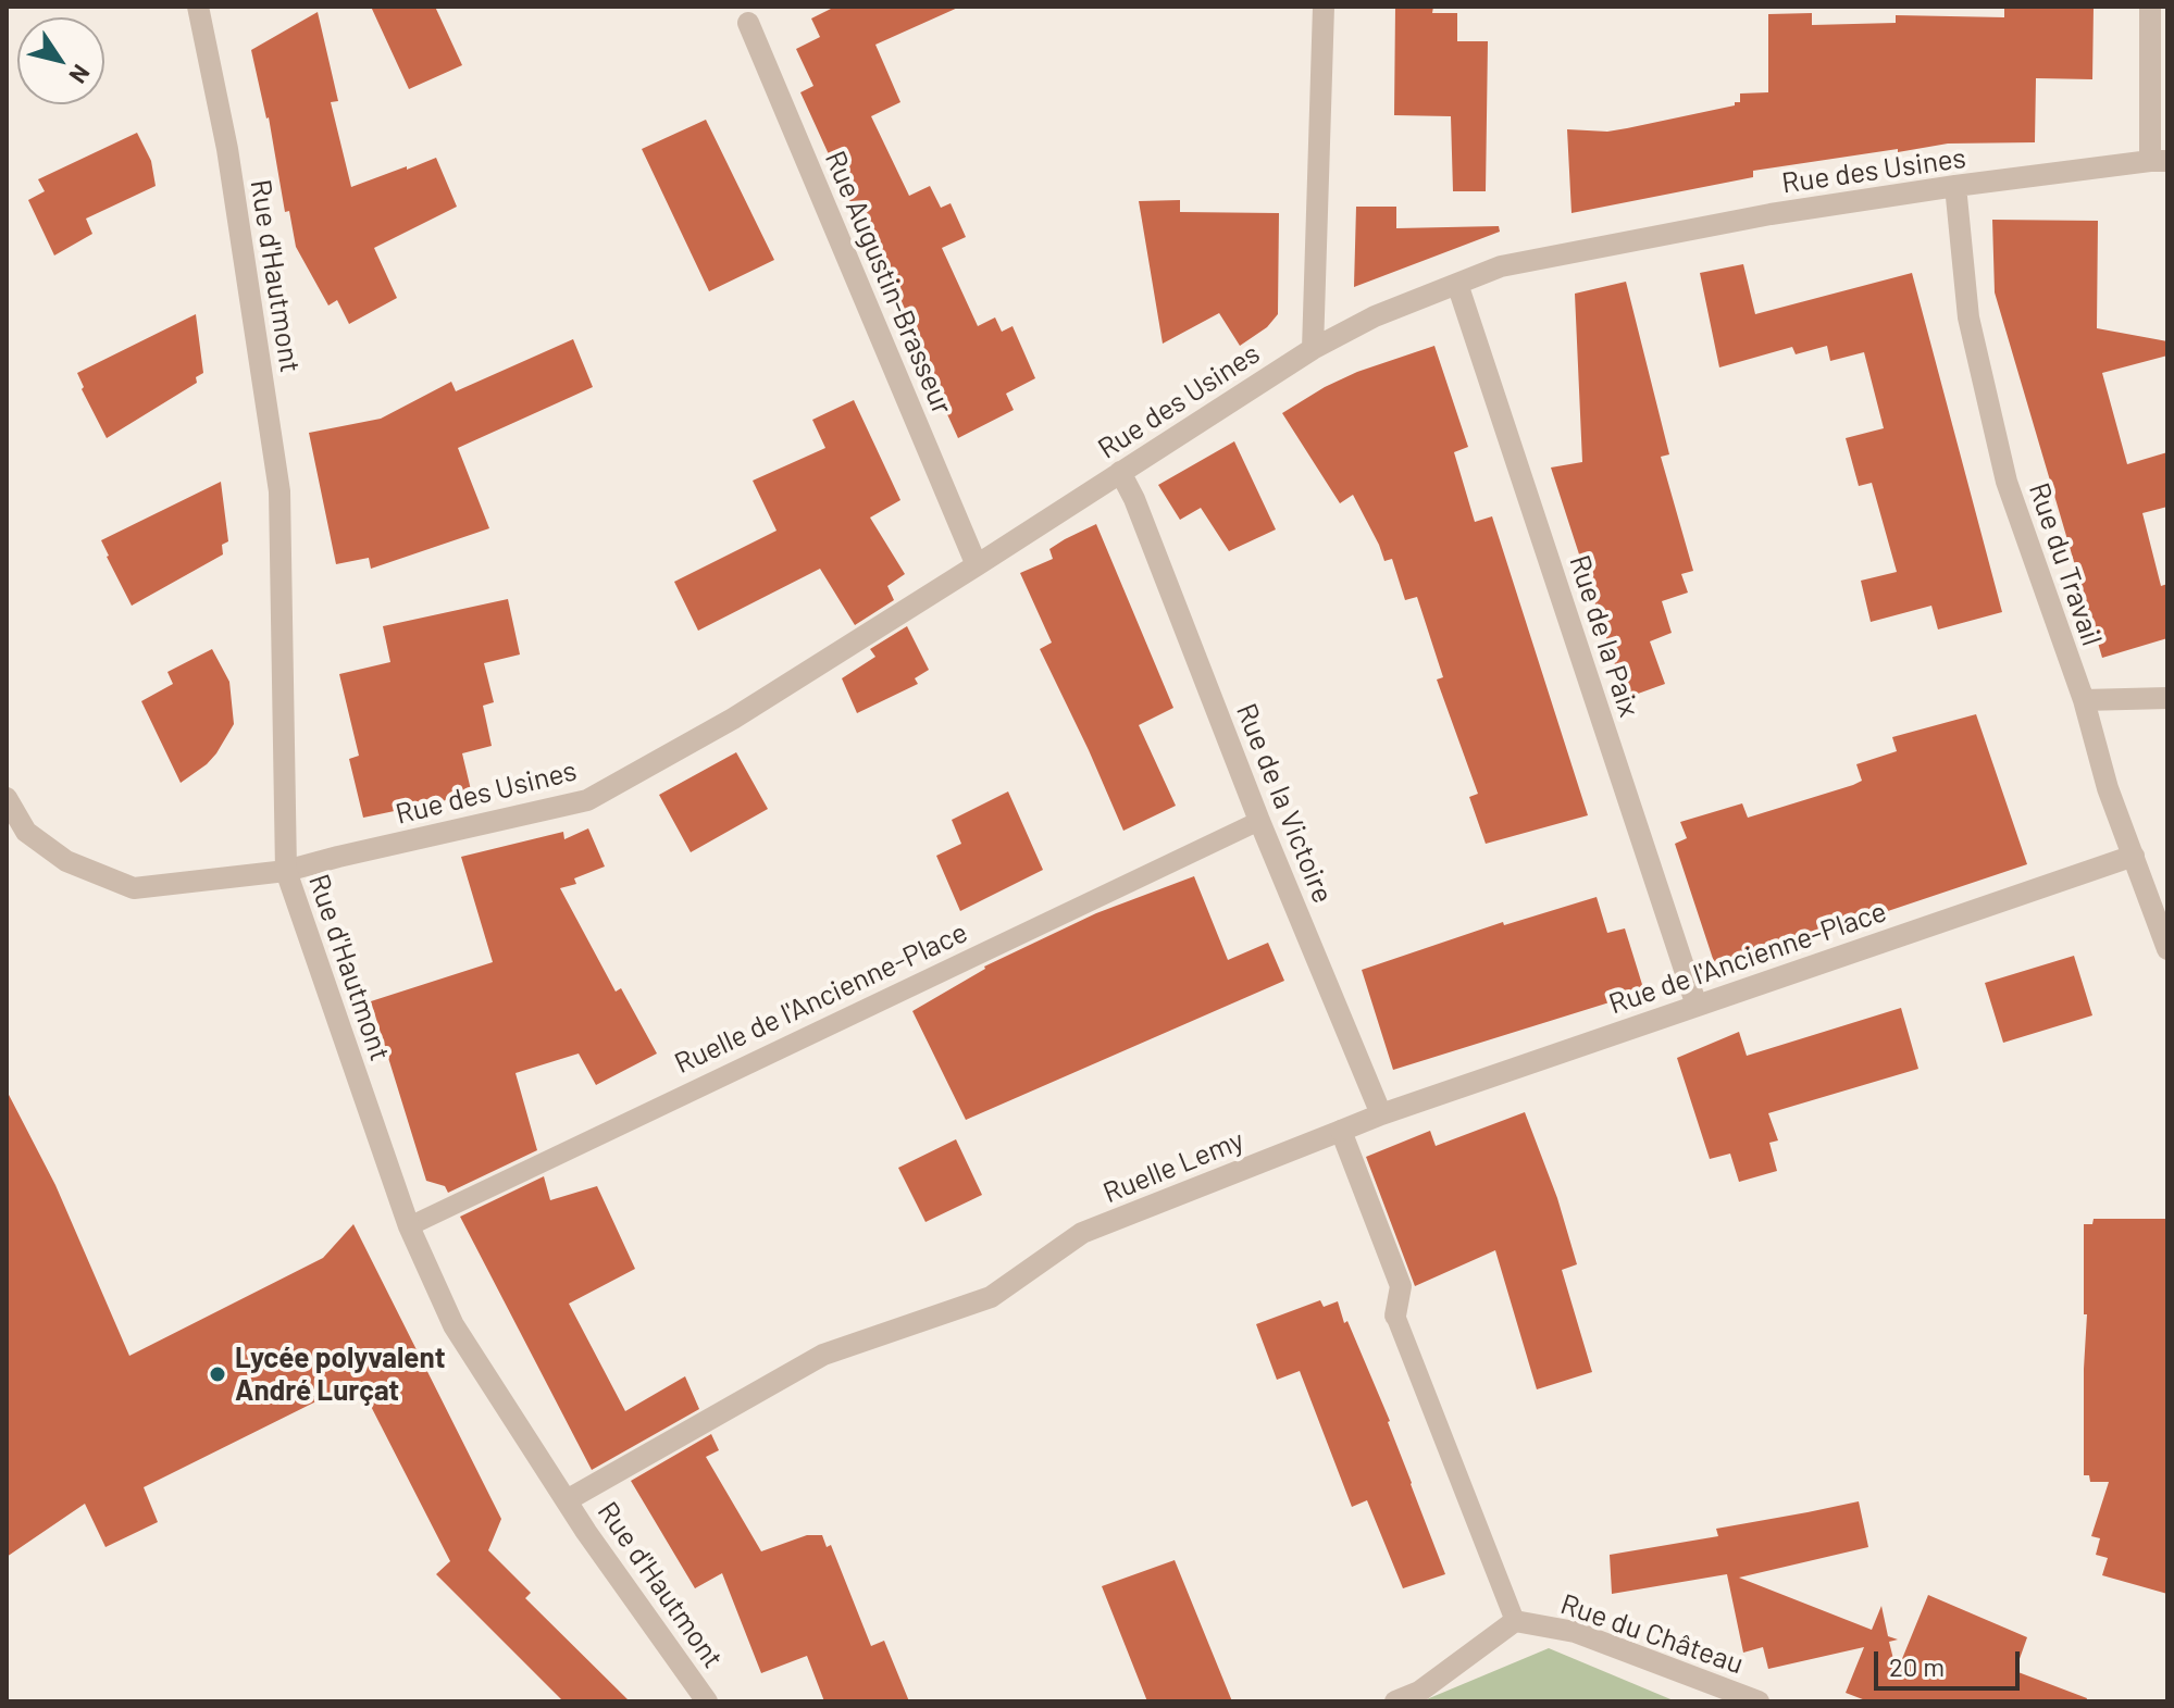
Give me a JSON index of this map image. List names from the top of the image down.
{
  "streets": {
    "street": [
      "Rue des Usines",
      "Rue d'Hautmont",
      "Rue Augustin-Brasseur",
      "Rue du Travail",
      "Rue de la Paix",
      "Rue de la Victoire",
      "Rue de l'Ancienne-Place",
      "Ruelle Lemy",
      "Rue du Château"
    ],
    "lane": ["Ruelle de l'Ancienne-Place"]
  },
  "crossings": [
    ["Rue des Usines", "Rue d'Hautmont"],
    ["Rue des Usines", "Rue Augustin-Brasseur"],
    ["Rue des Usines", "Rue du Travail"],
    ["Rue des Usines", "Rue de la Paix"],
    ["Rue des Usines", "Rue de la Victoire"],
    ["Rue d'Hautmont", "Ruelle de l'Ancienne-Place"],
    ["Rue d'Hautmont", "Ruelle Lemy"],
    ["Rue du Travail", "Rue de l'Ancienne-Place"],
    ["Rue de la Paix", "Rue de l'Ancienne-Place"],
    ["Rue de la Victoire", "Rue de l'Ancienne-Place"],
    ["Rue de la Victoire", "Ruelle de l'Ancienne-Place"]
  ],
  "places": ["Lycée polyvalent André Lurçat"],
  "scale_bar": "20 m",
  "north": "bottom right"
}
